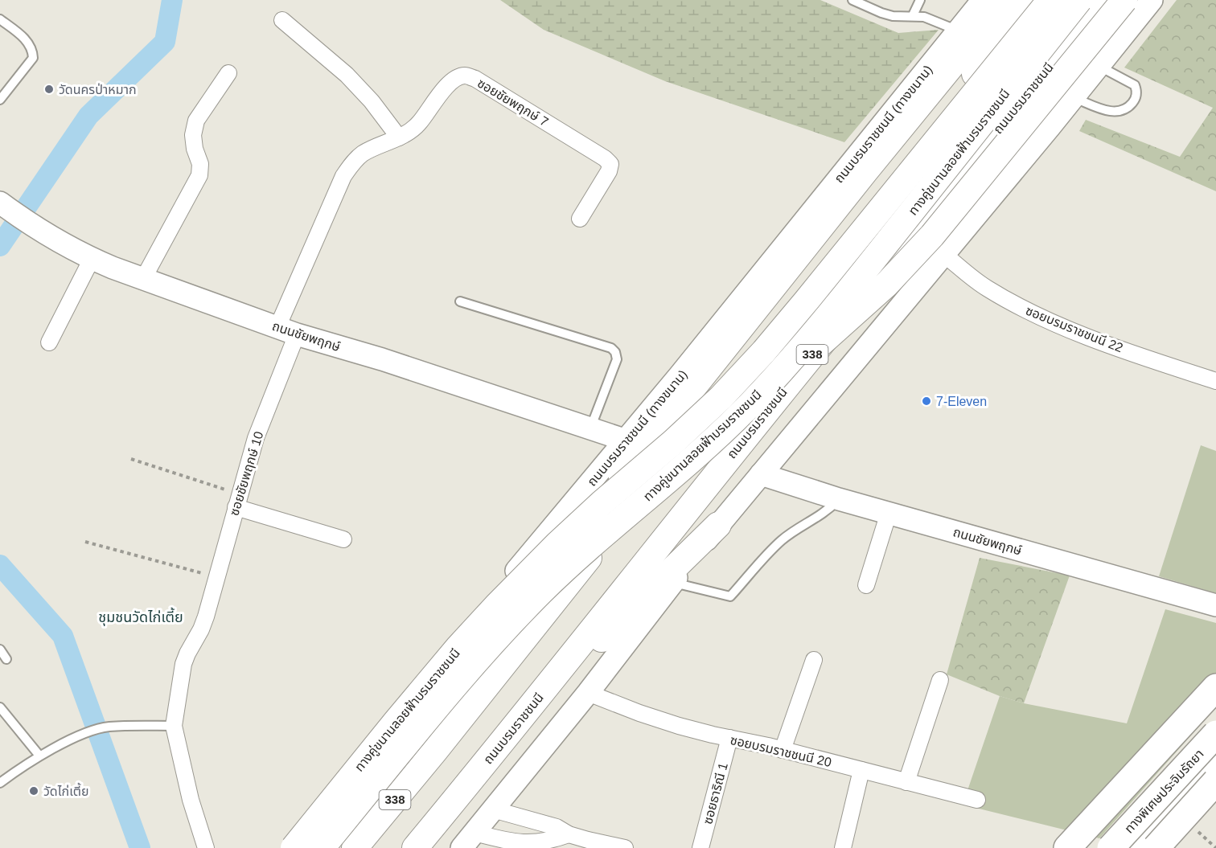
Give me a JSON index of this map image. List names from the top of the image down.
{
  "streets": {
    "highway": ["ทางพิเศษประจิมรัถยา"],
    "main road": [
      "ถนนบรมราชชนนี",
      "ถนนบรมราชชนนี (ทางขนาน)",
      "ทางคู่ขนานลอยฟ้าบรมราชชนนี",
      "ถนนชัยพฤกษ์",
      "338"
    ],
    "street": [
      "ซอยชัยพฤกษ์ 7",
      "ซอยบรมราชชนนี 22",
      "ซอยชัยพฤกษ์ 10",
      "ซอยบรมราชชนนี 20",
      "ซอยธาริณี 1"
    ]
  },
  "crossings": [
    ["ซอยชัยพฤกษ์ 7", "ถนนชัยพฤกษ์"],
    ["ซอยชัยพฤกษ์ 7", "ซอยชัยพฤกษ์ 10"],
    ["ถนนบรมราชชนนี (ทางขนาน)", "ถนนชัยพฤกษ์"],
    ["ซอยบรมราชชนนี 22", "338"],
    ["ถนนชัยพฤกษ์", "338"],
    ["ถนนชัยพฤกษ์", "ซอยชัยพฤกษ์ 10"],
    ["338", "ซอยบรมราชชนนี 20"],
    ["ซอยบรมราชชนนี 20", "ซอยธาริณี 1"]
  ],
  "districts": ["ชุมชนวัดไก่เตี้ย"],
  "places": ["วัดนครป่าหมาก", "7-Eleven", "วัดไก่เตี้ย"]
}
